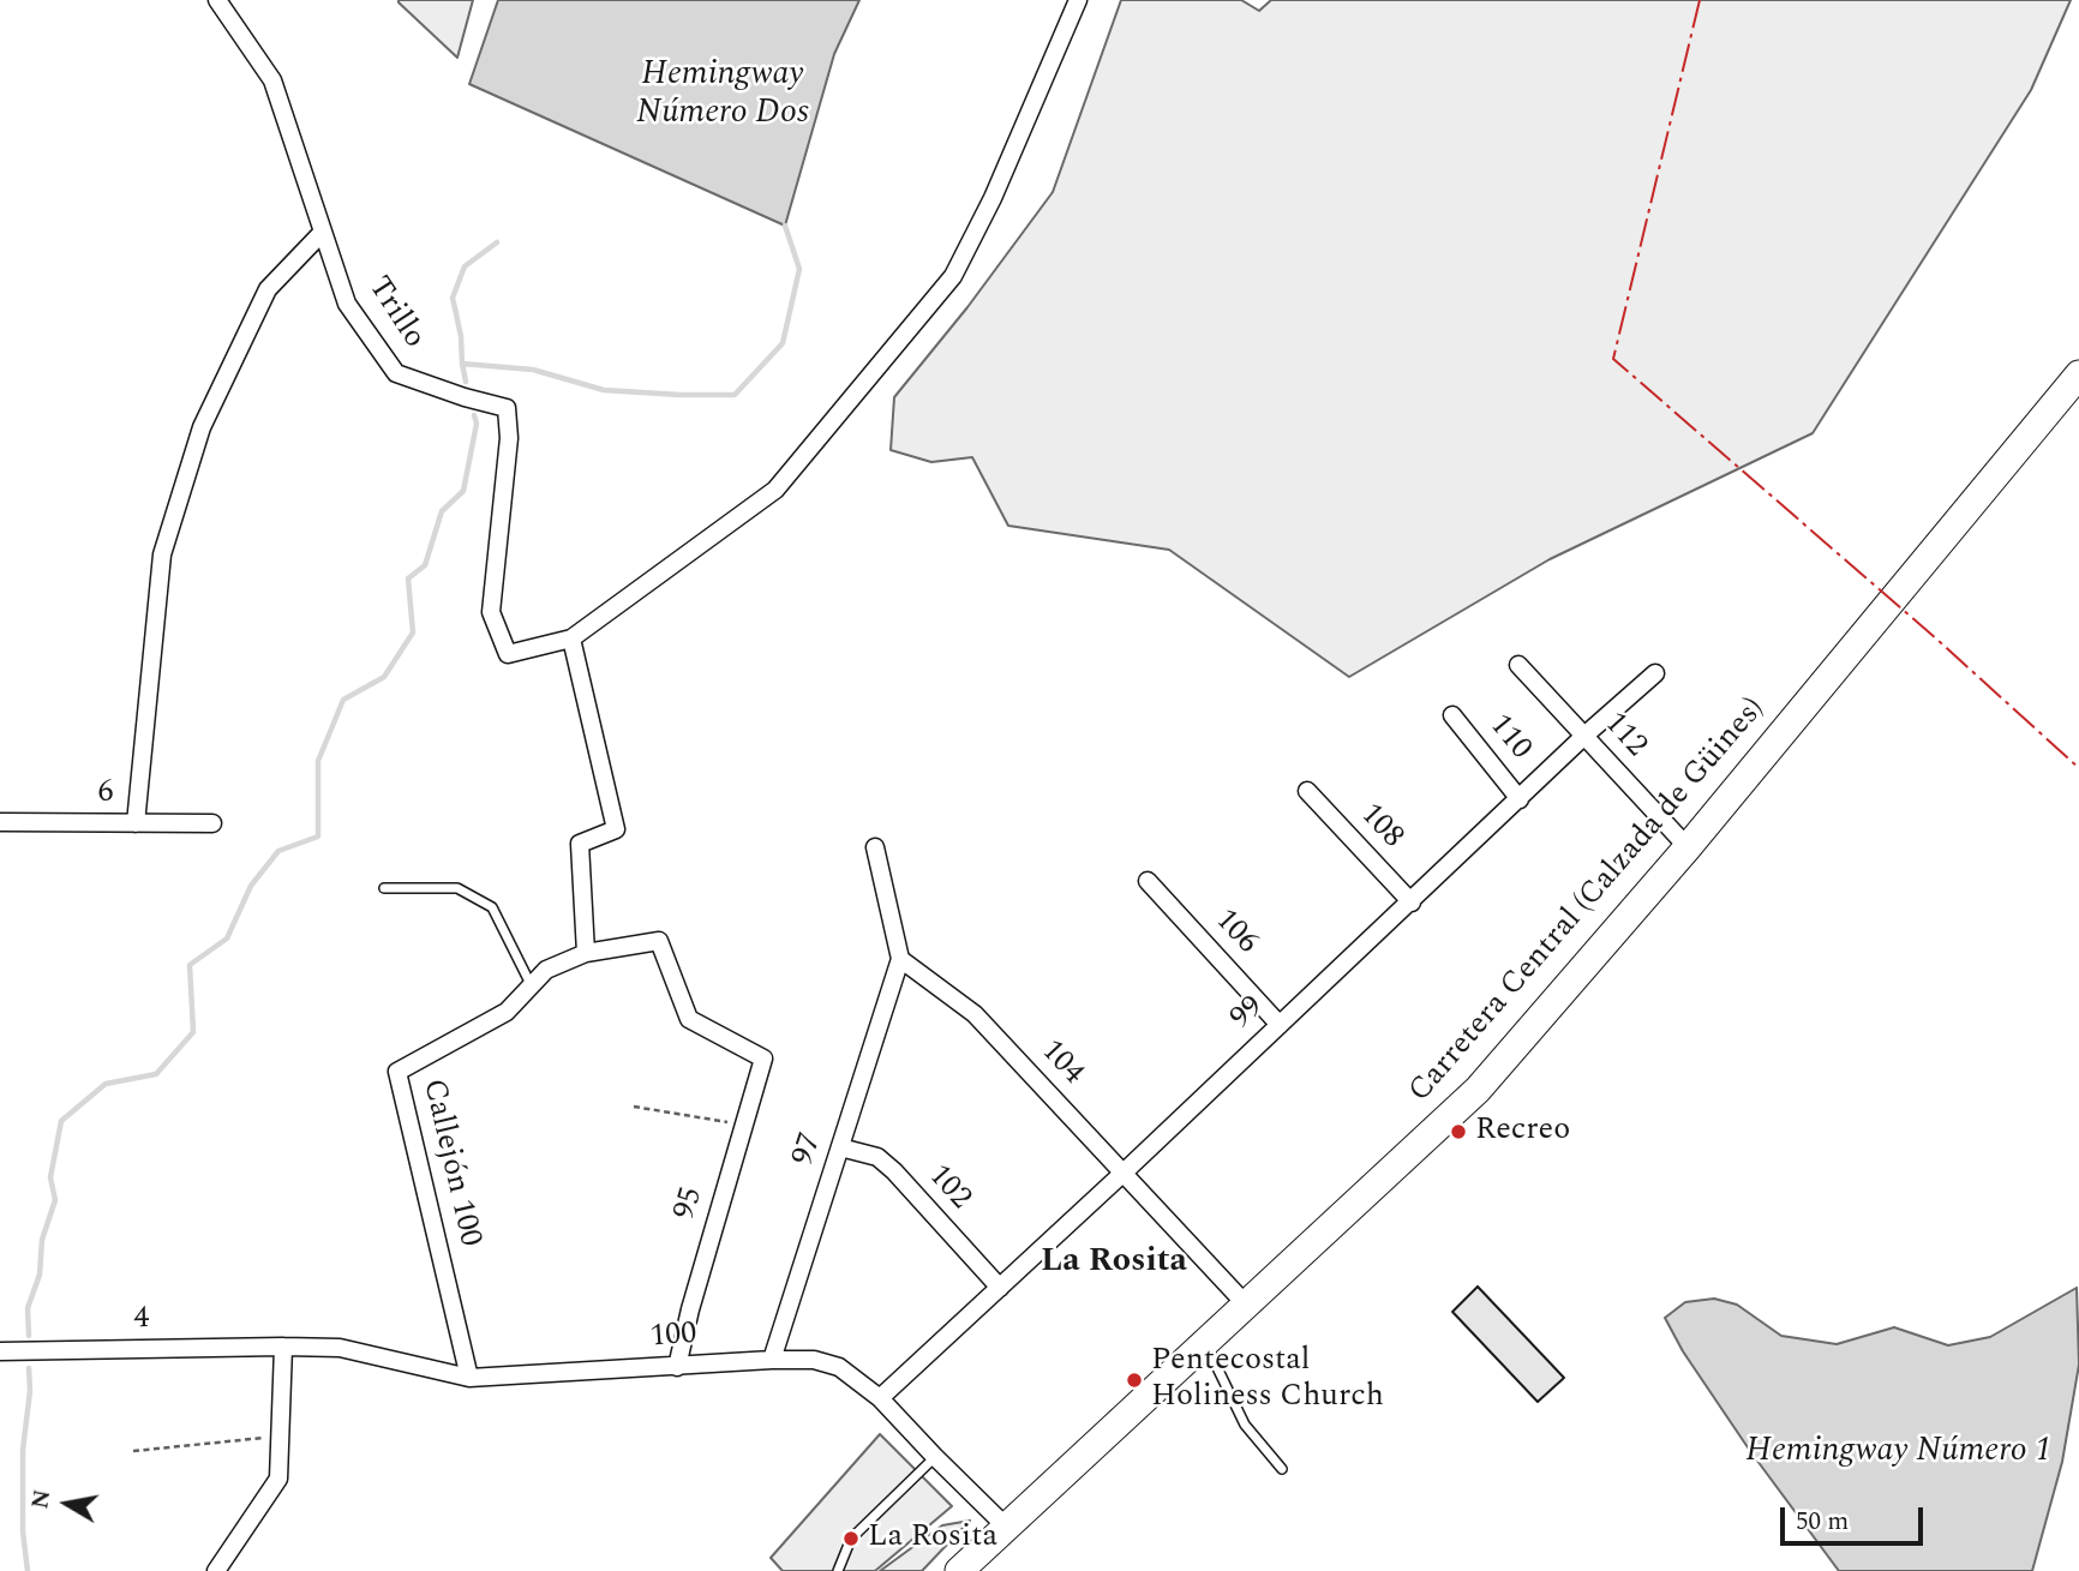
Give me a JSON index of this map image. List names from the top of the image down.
{
  "streets": {
    "main road": ["Carretera Central (Calzada de Güines)"],
    "street": [
      "Trillo",
      "112",
      "110",
      "6",
      "108",
      "106",
      "99",
      "104",
      "97",
      "Callejón 100",
      "102",
      "95",
      "4",
      "100"
    ]
  },
  "crossings": [
    ["112", "Carretera Central (Calzada de Güines)"],
    ["112", "99"],
    ["110", "99"],
    ["108", "99"],
    ["Carretera Central (Calzada de Güines)", "104"],
    ["Carretera Central (Calzada de Güines)", "100"],
    ["106", "99"],
    ["99", "104"],
    ["99", "102"],
    ["99", "100"],
    ["104", "97"],
    ["97", "102"],
    ["97", "100"],
    ["Callejón 100", "95"],
    ["Callejón 100", "100"],
    ["95", "100"],
    ["4", "100"]
  ],
  "districts": ["La Rosita"],
  "water": ["Hemingway Número Dos", "Hemingway Número 1"],
  "places": ["Recreo", "Pentecostal Holiness Church", "La Rosita"],
  "scale_bar": "50 m",
  "north": "left"
}
